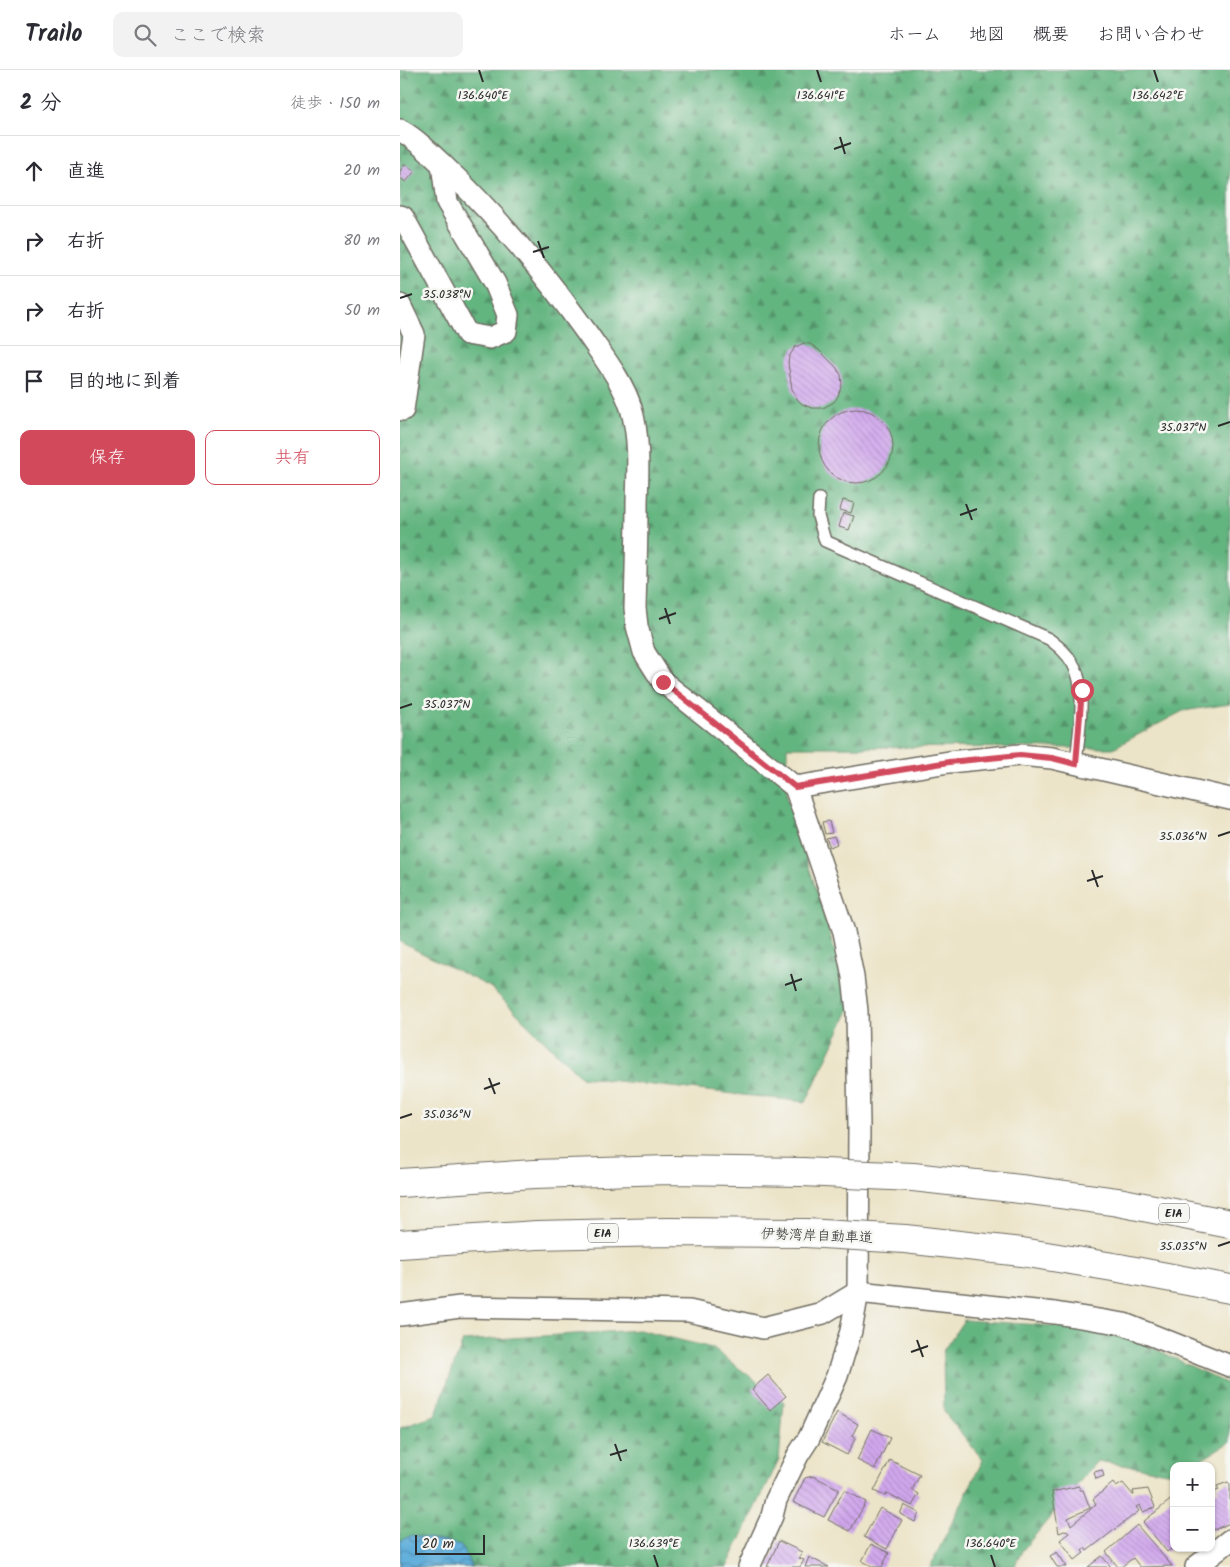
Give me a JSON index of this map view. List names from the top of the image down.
{
  "streets": {
    "highway": ["E1A", "伊勢湾岸自動車道"]
  },
  "scale_bar": "20 m",
  "page": {
    "header": "Trailo",
    "search": "ここで検索",
    "nav": [
      "ホーム",
      "地図",
      "概要",
      "お問い合わせ"
    ],
    "heading": ["2 分", "徒歩 · 150 m"],
    "list": [
      ["直進", "20 m"],
      ["右折", "80 m"],
      ["右折", "50 m"],
      "目的地に到着"
    ],
    "buttons": ["保存", "共有"],
    "map_buttons": ["+", "−"],
    "scale": "20 m"
  },
  "coordinates": [
    "136.640°E",
    "136.641°E",
    "136.642°E",
    "35.038°N",
    "35.037°N",
    "35.036°N",
    "35.035°N",
    "136.639°E"
  ]
}
